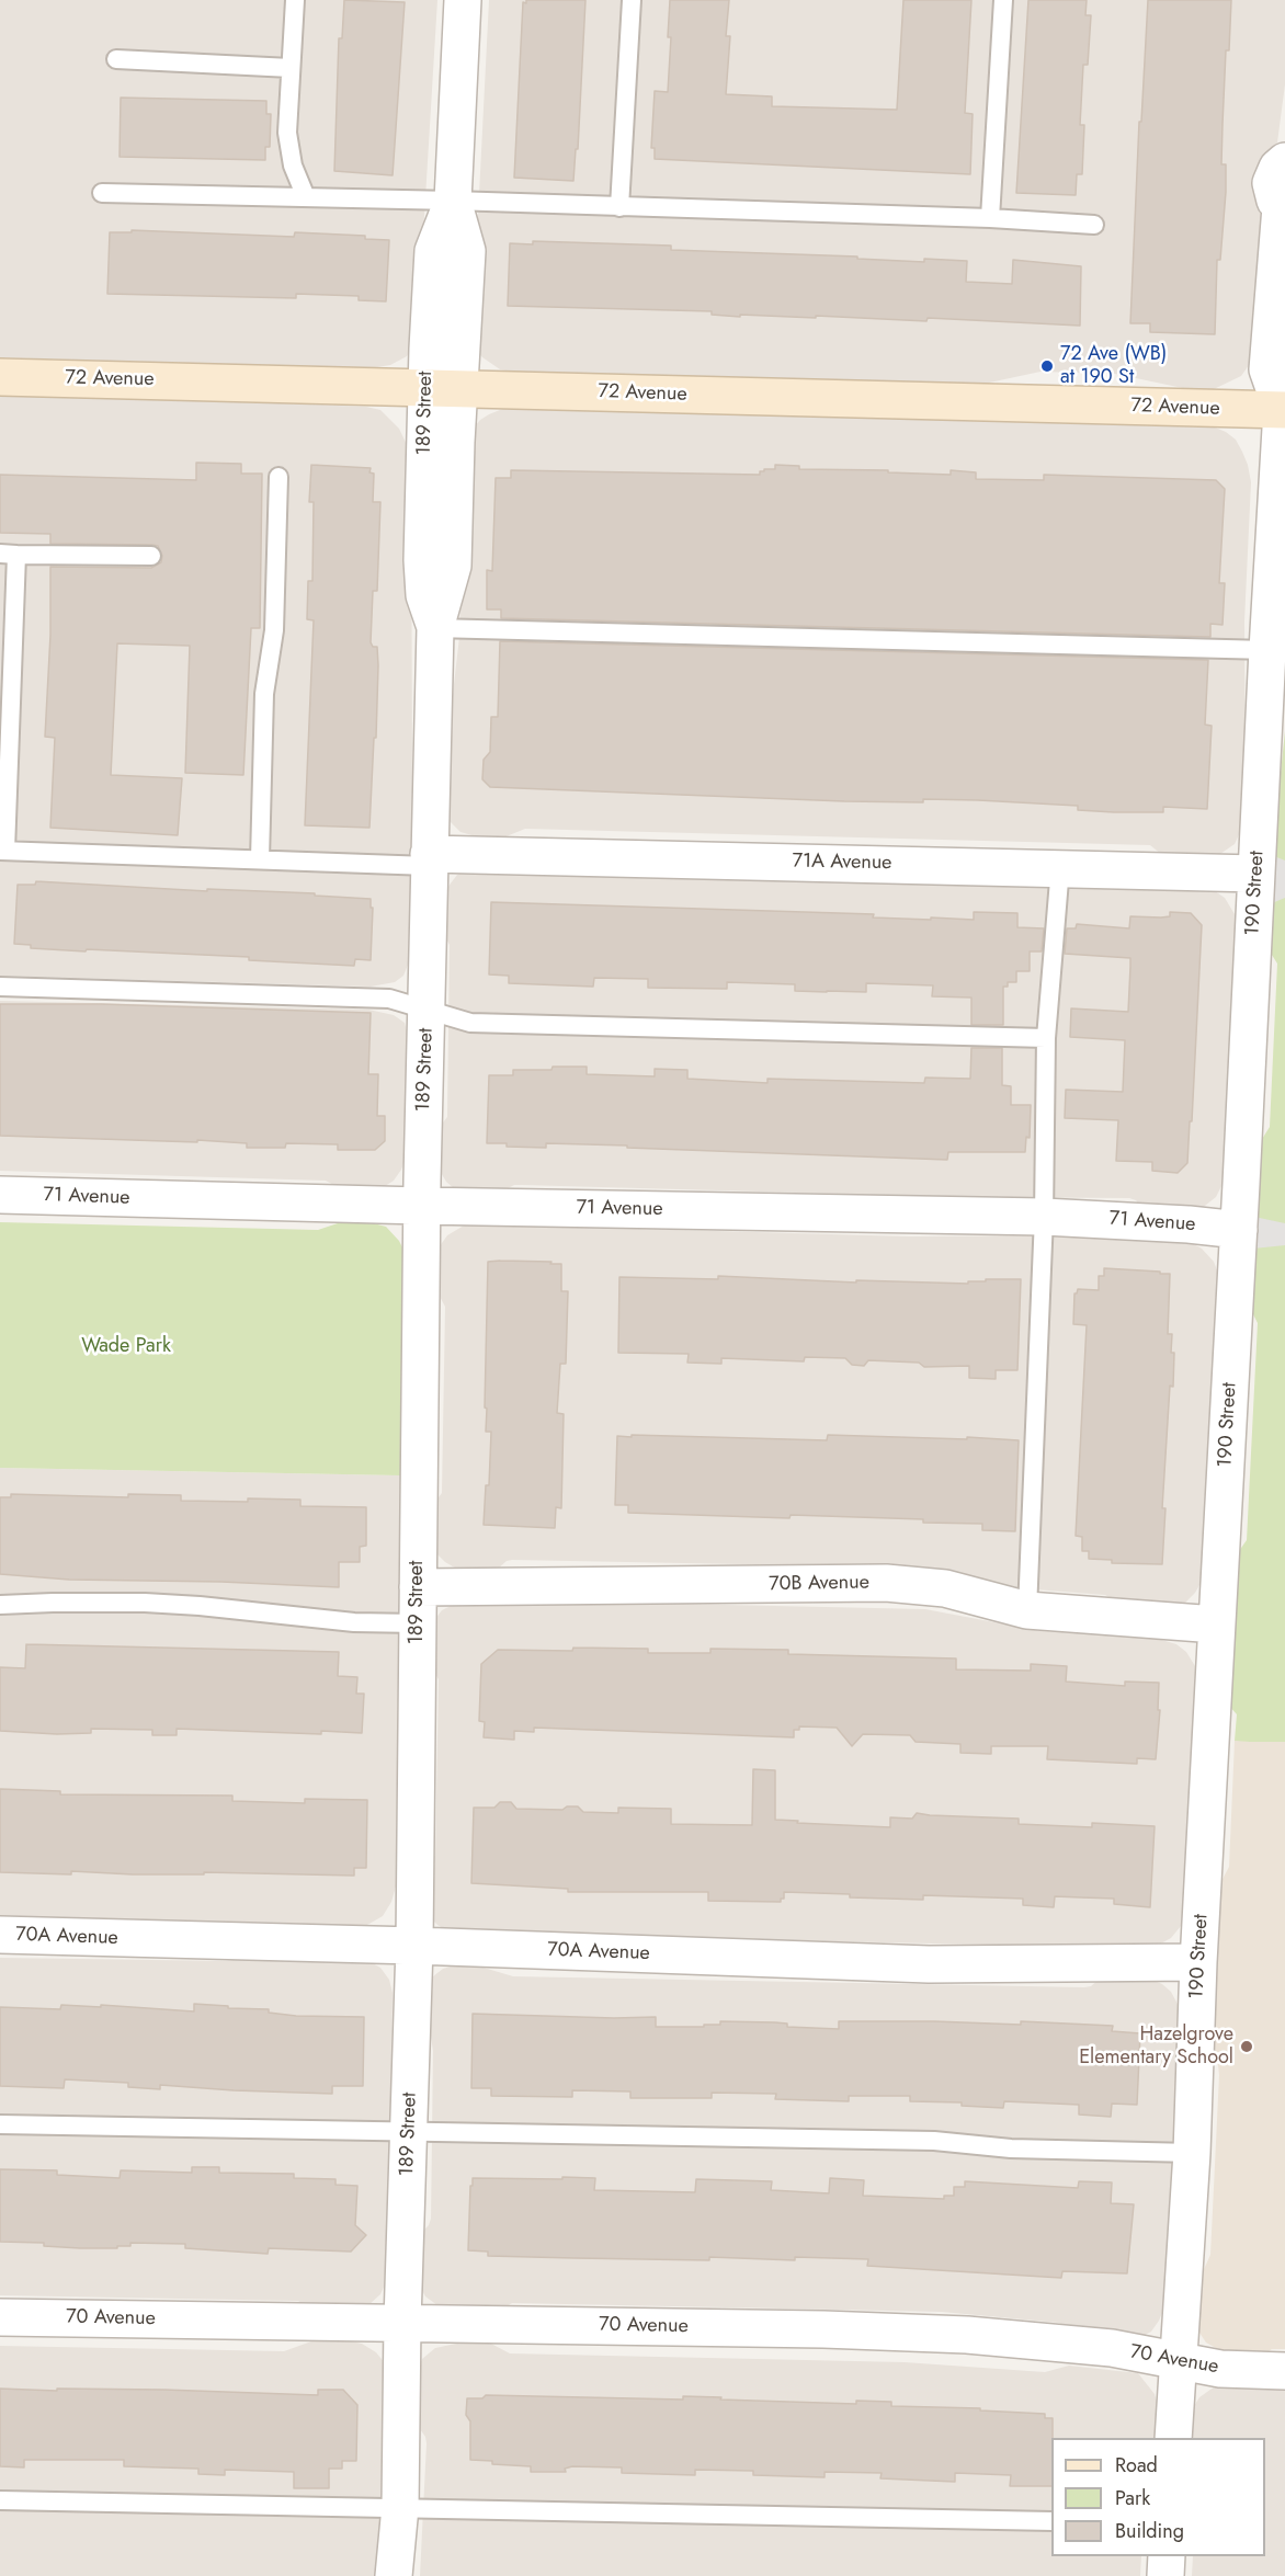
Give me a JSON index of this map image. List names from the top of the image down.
{
  "streets": {
    "main road": ["72 Avenue"],
    "street": [
      "189 Street",
      "71A Avenue",
      "190 Street",
      "71 Avenue",
      "70B Avenue",
      "70A Avenue",
      "70 Avenue"
    ]
  },
  "crossings": [
    ["72 Avenue", "189 Street"],
    ["72 Avenue", "190 Street"],
    ["189 Street", "71A Avenue"],
    ["189 Street", "71 Avenue"],
    ["189 Street", "70B Avenue"],
    ["189 Street", "70A Avenue"],
    ["189 Street", "70 Avenue"],
    ["71A Avenue", "190 Street"],
    ["190 Street", "71 Avenue"],
    ["190 Street", "70B Avenue"],
    ["190 Street", "70A Avenue"],
    ["190 Street", "70 Avenue"]
  ],
  "parks": ["Wade Park"],
  "places": ["72 Ave (WB) at 190 St", "Hazelgrove Elementary School"],
  "legend": ["Road", "Park", "Building"]
}
